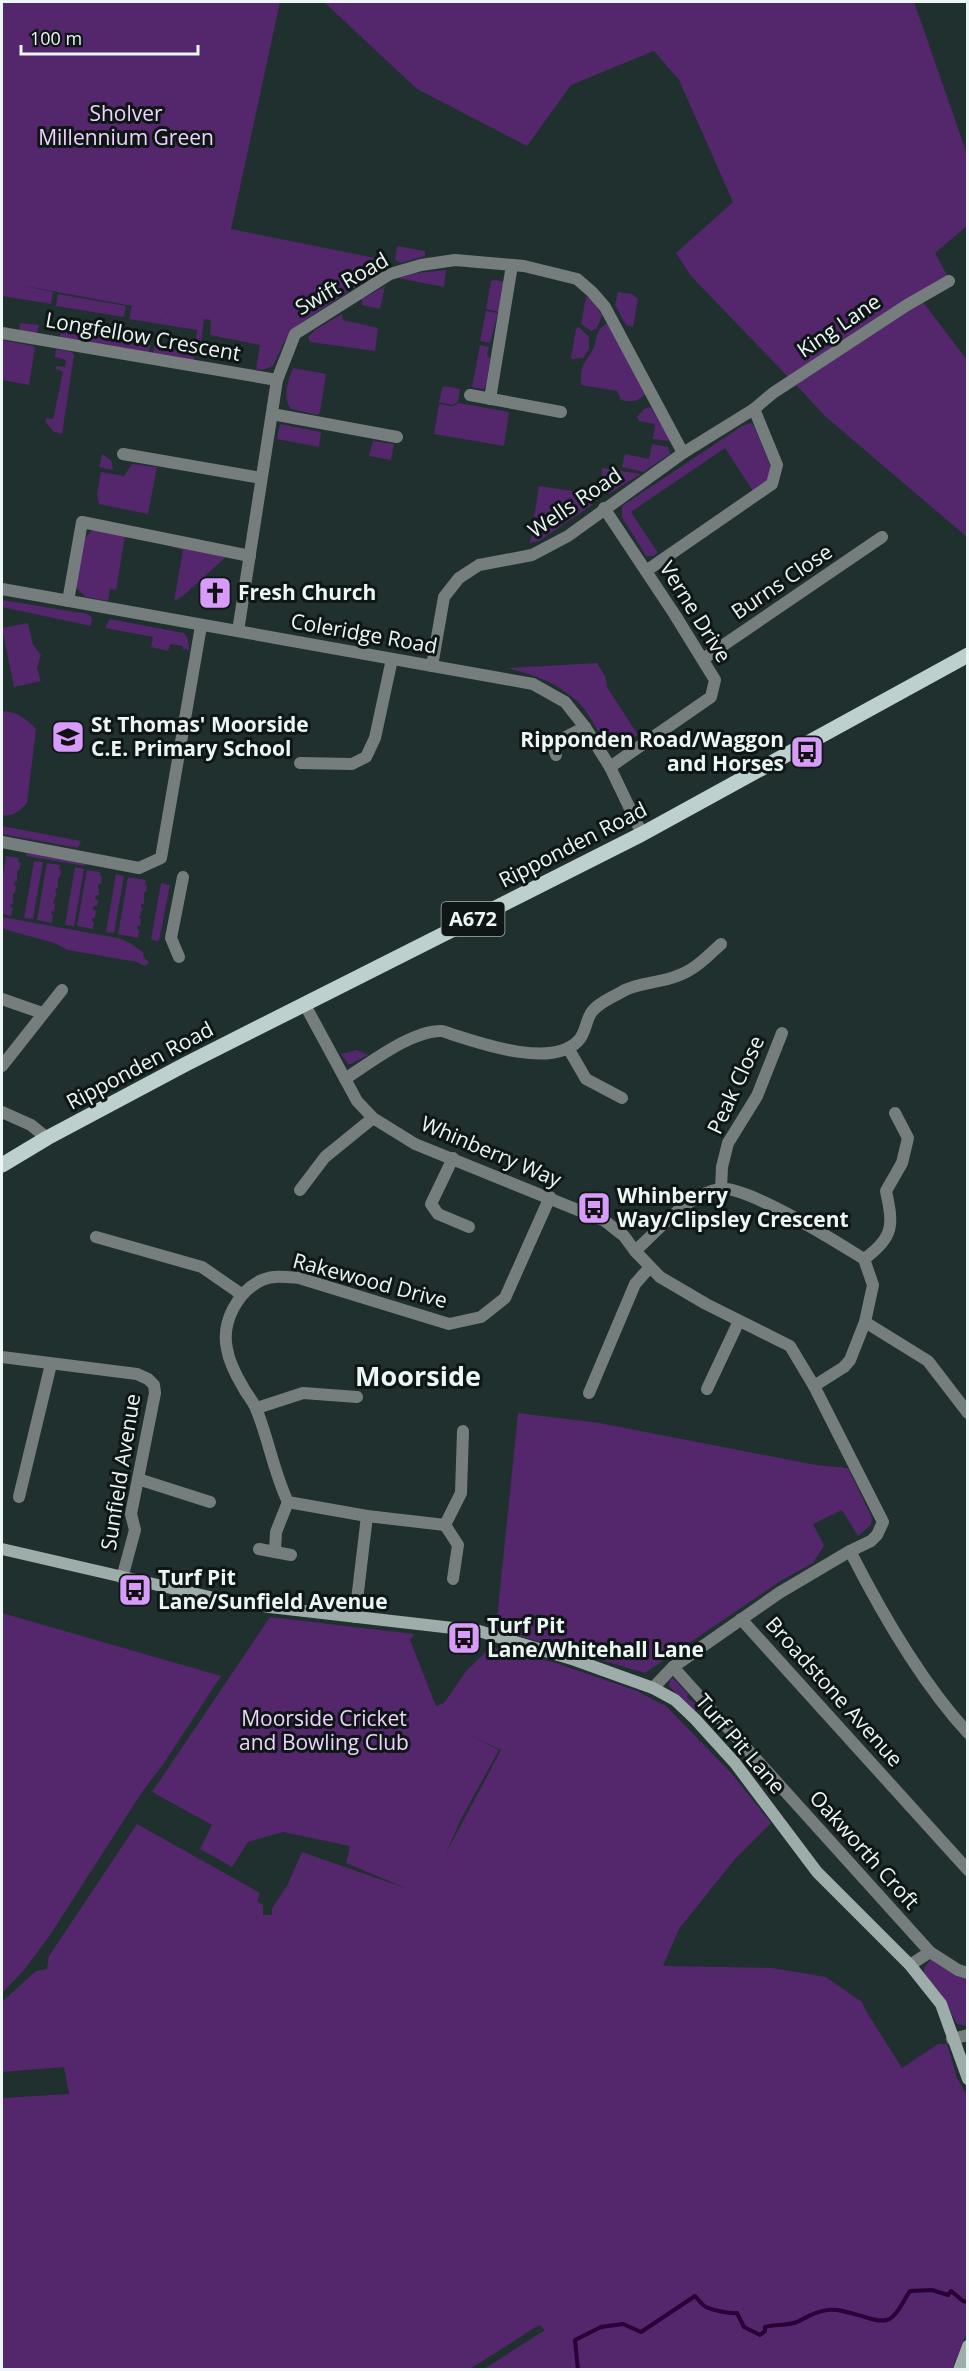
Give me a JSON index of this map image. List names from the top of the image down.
{
  "streets": {
    "main road": ["Ripponden Road", "A672"],
    "street": [
      "Swift Road",
      "King Lane",
      "Longfellow Crescent",
      "Wells Road",
      "Burns Close",
      "Verne Drive",
      "Coleridge Road",
      "Peak Close",
      "Whinberry Way",
      "Rakewood Drive",
      "Sunfield Avenue",
      "Broadstone Avenue",
      "Turf Pit Lane",
      "Oakworth Croft"
    ]
  },
  "crossings": [
    ["Swift Road", "Longfellow Crescent"],
    ["Swift Road", "Wells Road"],
    ["Swift Road", "Coleridge Road"],
    ["King Lane", "Wells Road"],
    ["Wells Road", "Verne Drive"],
    ["Wells Road", "Coleridge Road"],
    ["Burns Close", "Verne Drive"],
    ["Verne Drive", "Coleridge Road"],
    ["Coleridge Road", "Ripponden Road"],
    ["Ripponden Road", "Whinberry Way"],
    ["Whinberry Way", "Rakewood Drive"],
    ["Sunfield Avenue", "Turf Pit Lane"]
  ],
  "districts": ["Moorside"],
  "parks": ["Sholver Millennium Green", "Moorside Cricket and Bowling Club"],
  "places": {
    "church": ["Fresh Church"],
    "school or university": ["St Thomas' Moorside C.E. Primary School"],
    "bus stop": [
      "Ripponden Road/Waggon and Horses",
      "Whinberry Way/Clipsley Crescent",
      "Turf Pit Lane/Sunfield Avenue",
      "Turf Pit Lane/Whitehall Lane"
    ]
  },
  "scale_bar": "100 m"
}
